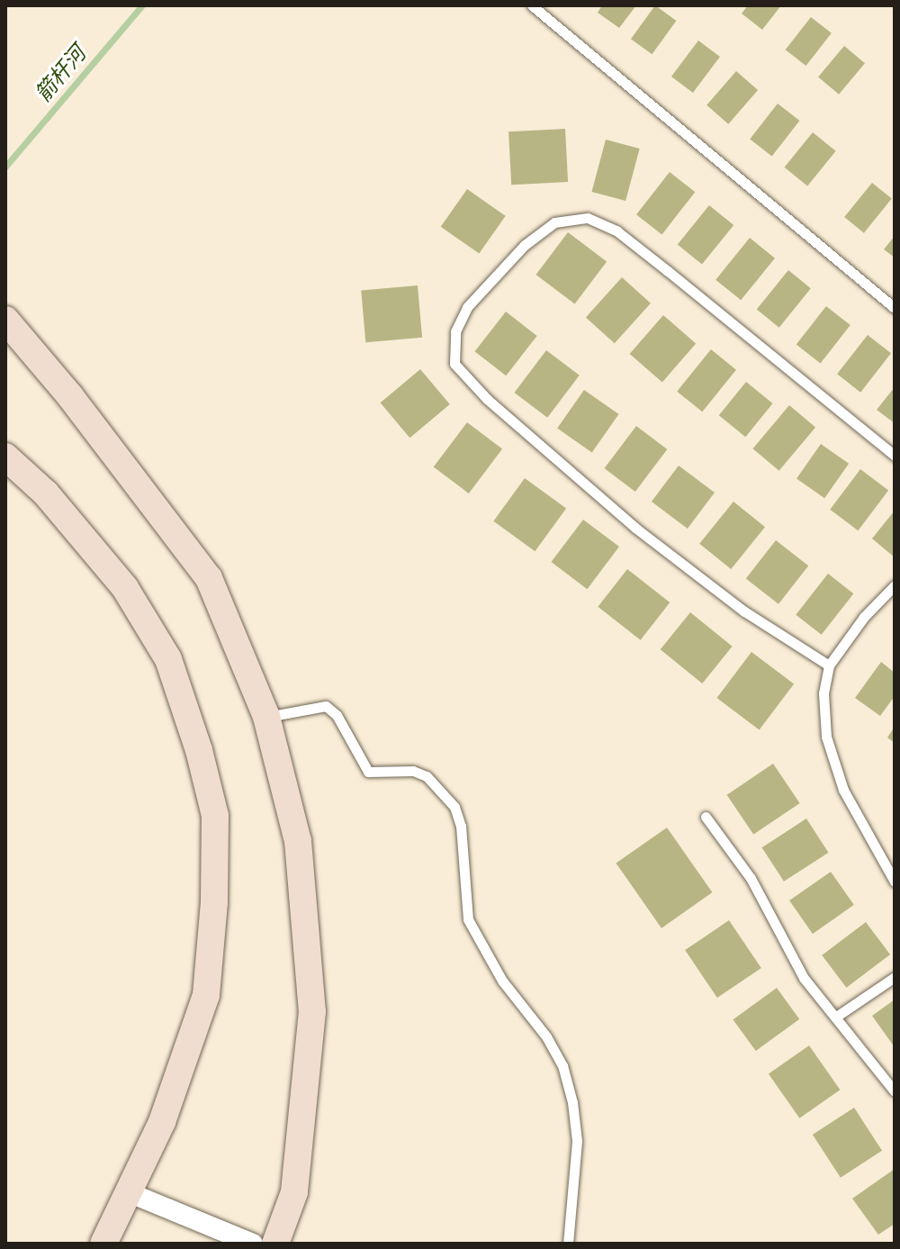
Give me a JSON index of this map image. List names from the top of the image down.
{
  "water": ["箭杆河"]
}
